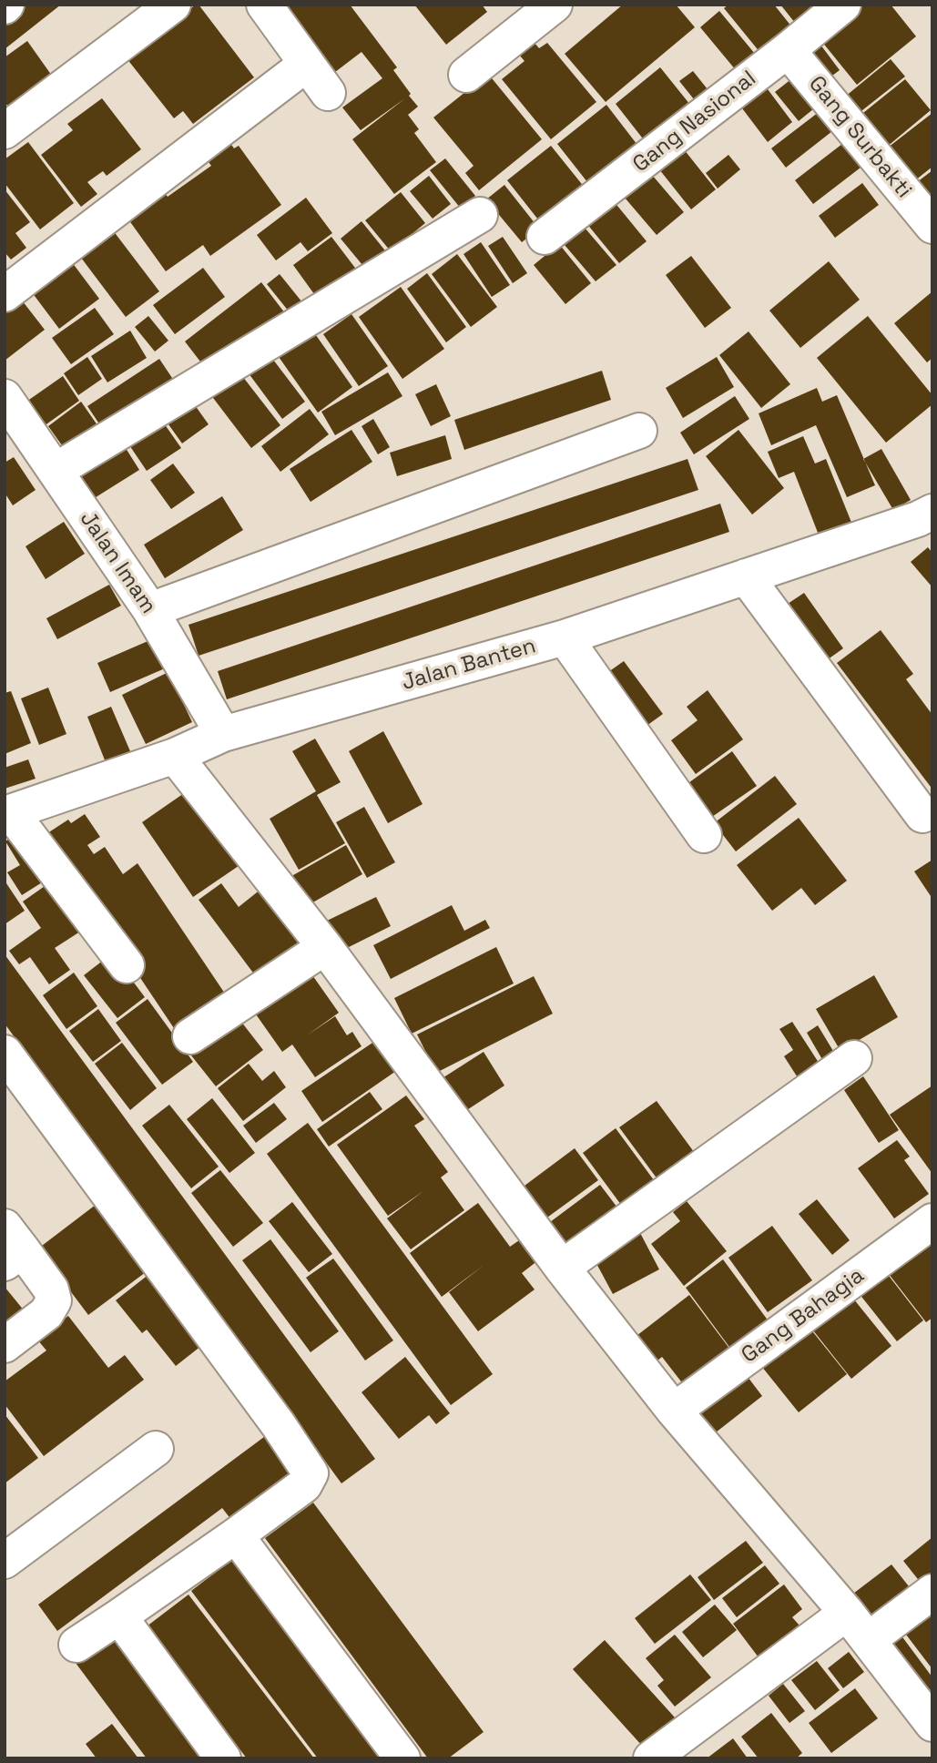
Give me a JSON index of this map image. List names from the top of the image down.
{
  "streets": {
    "street": [
      "Gang Nasional",
      "Gang Surbakti",
      "Jalan Imam",
      "Jalan Banten",
      "Gang Bahagia"
    ]
  },
  "crossings": [
    ["Gang Nasional", "Gang Surbakti"],
    ["Jalan Imam", "Jalan Banten"]
  ]
}
